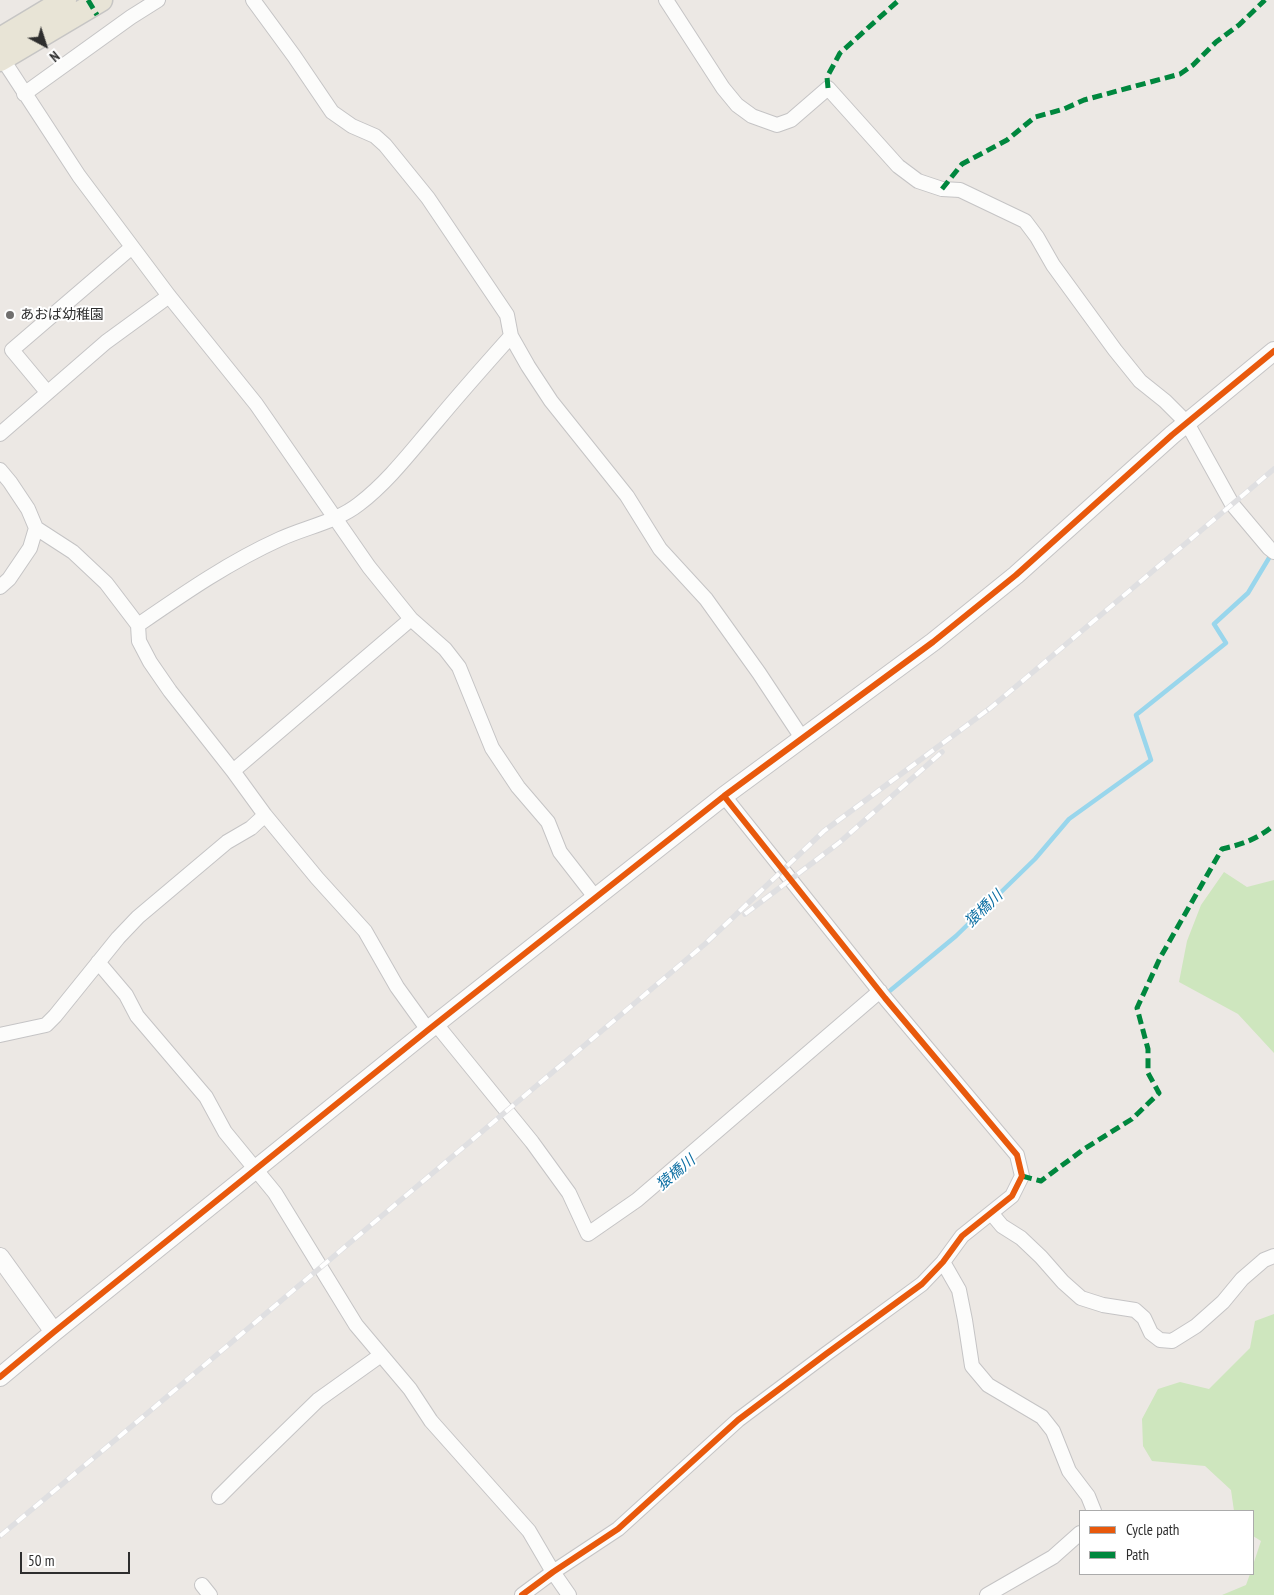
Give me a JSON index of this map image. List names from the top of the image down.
{
  "water": ["猿橋川"],
  "places": ["あおば幼稚園"],
  "legend": ["Cycle path", "Path"],
  "scale_bar": "50 m",
  "north": "bottom right"
}
